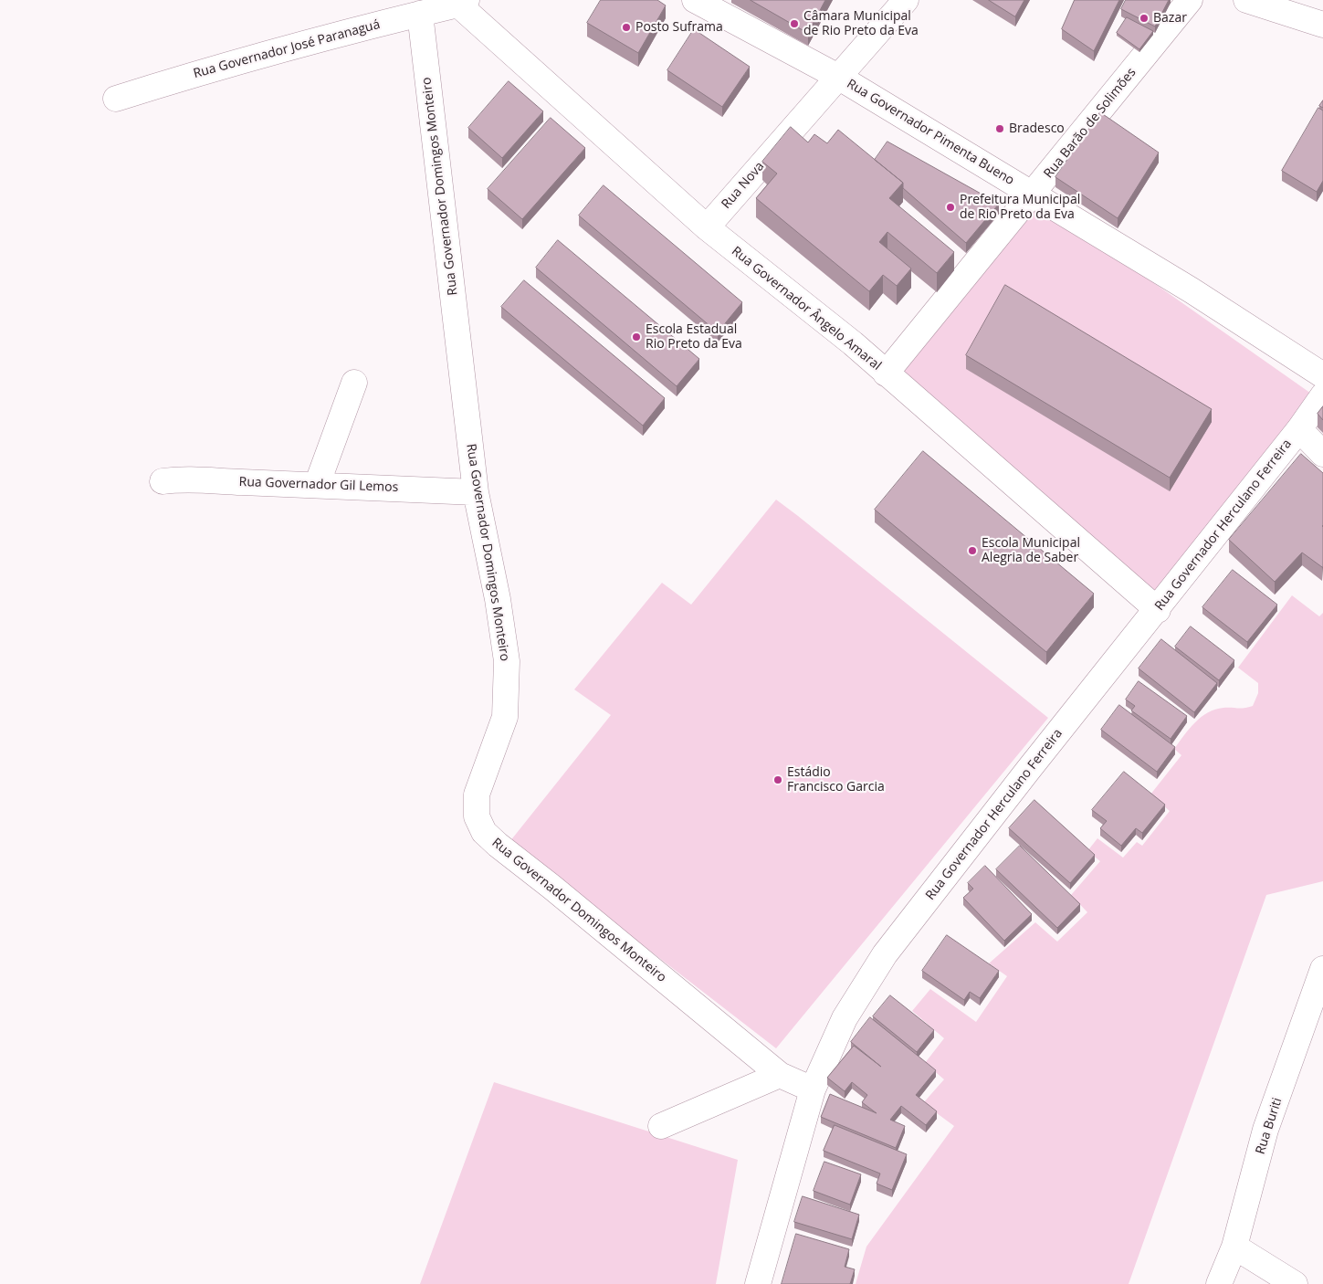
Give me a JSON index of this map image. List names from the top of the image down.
{
  "streets": {
    "street": [
      "Rua Governador José Paranaguá",
      "Rua Barão de Solimões",
      "Rua Governador Pimenta Bueno",
      "Rua Nova",
      "Rua Governador Domingos Monteiro",
      "Rua Governador Ângelo Amaral",
      "Rua Governador Gil Lemos",
      "Rua Governador Herculano Ferreira",
      "Rua Buriti"
    ]
  },
  "crossings": [
    ["Rua Governador José Paranaguá", "Rua Governador Domingos Monteiro"],
    ["Rua Governador José Paranaguá", "Rua Governador Ângelo Amaral"],
    ["Rua Barão de Solimões", "Rua Governador Pimenta Bueno"],
    ["Rua Barão de Solimões", "Rua Governador Ângelo Amaral"],
    ["Rua Governador Pimenta Bueno", "Rua Nova"],
    ["Rua Nova", "Rua Governador Ângelo Amaral"],
    ["Rua Governador Domingos Monteiro", "Rua Governador Gil Lemos"],
    ["Rua Governador Domingos Monteiro", "Rua Governador Herculano Ferreira"],
    ["Rua Governador Ângelo Amaral", "Rua Governador Herculano Ferreira"]
  ],
  "places": [
    "Bazar",
    "Câmara Municipal de Rio Preto da Eva",
    "Posto Suframa",
    "Bradesco",
    "Prefeitura Municipal de Rio Preto da Eva",
    "Escola Estadual Rio Preto da Eva",
    "Escola Municipal Alegria de Saber",
    "Estádio Francisco Garcia"
  ]
}
